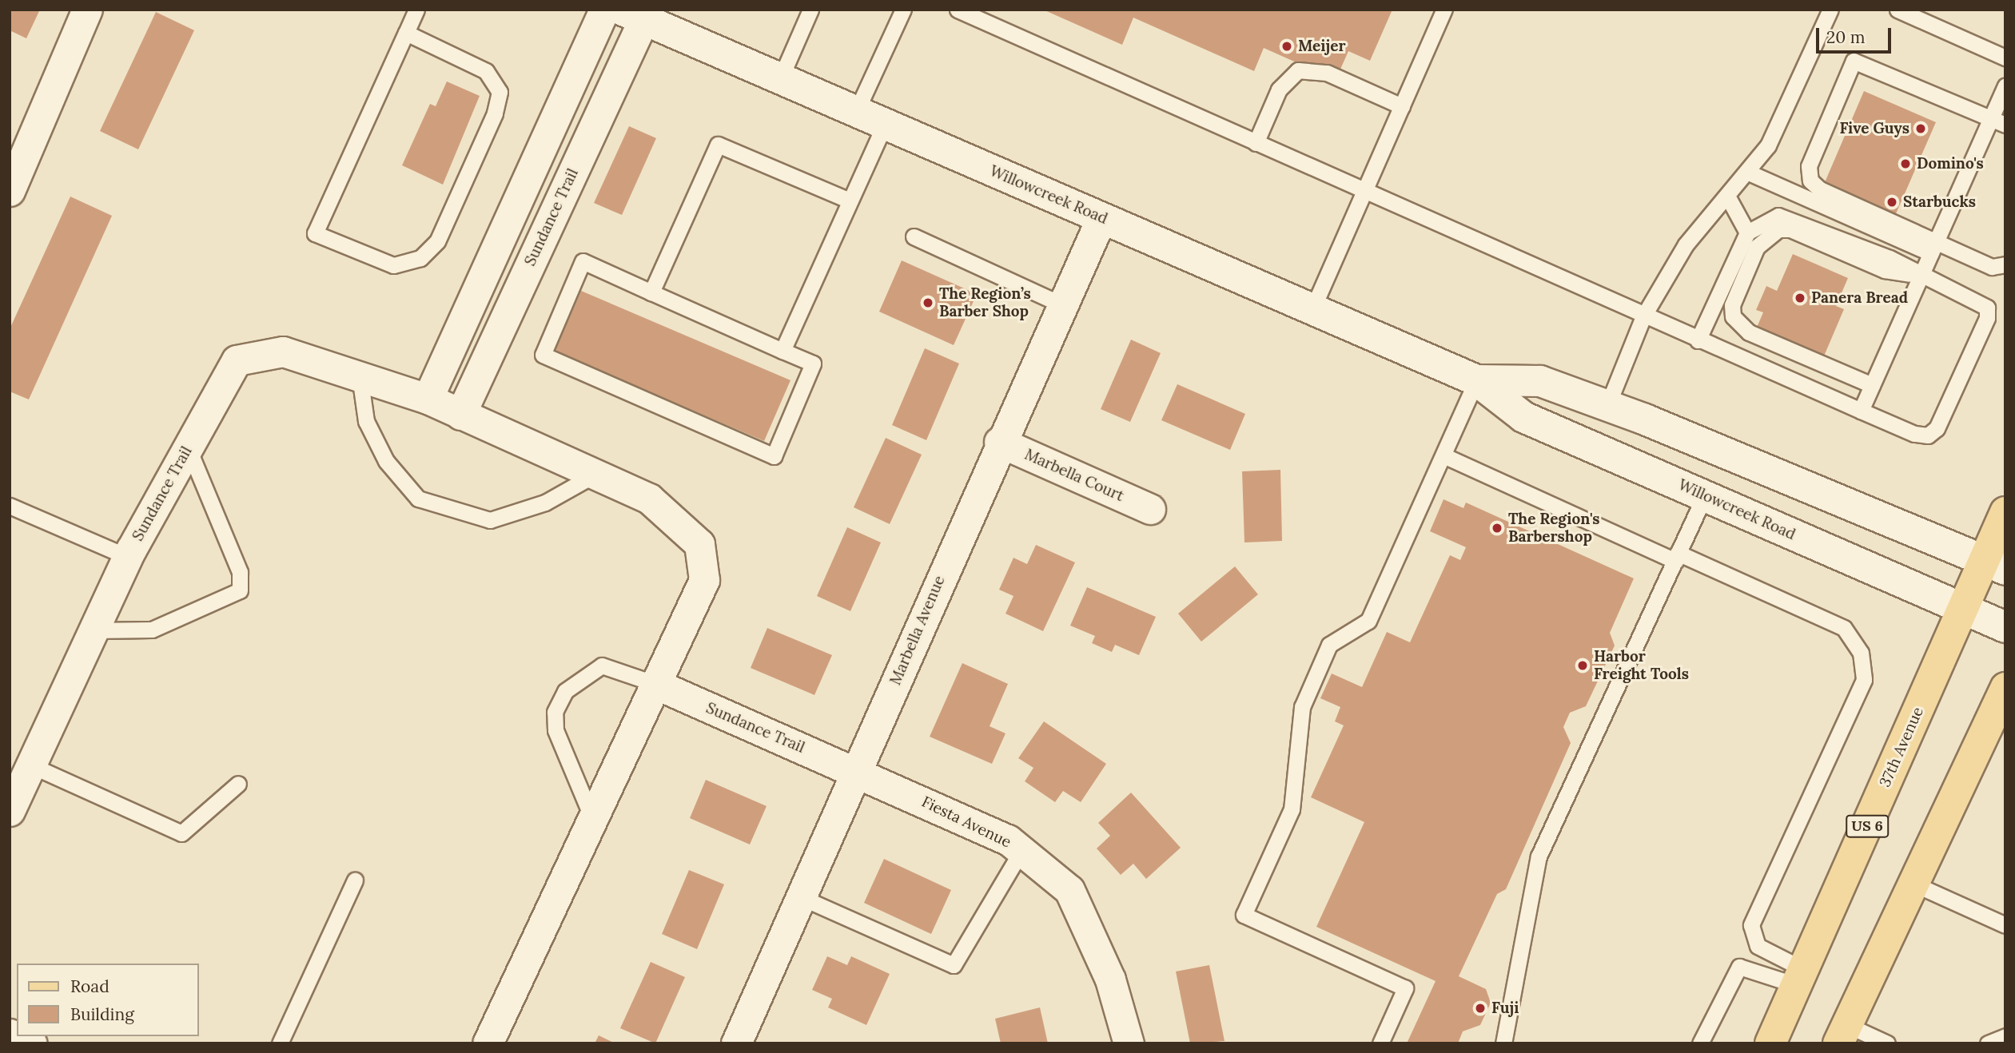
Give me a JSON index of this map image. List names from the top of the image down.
{
  "streets": {
    "main road": ["Willowcreek Road", "37th Avenue", "US 6"],
    "street": [
      "Sundance Trail",
      "Marbella Court",
      "Marbella Avenue",
      "Fiesta Avenue"
    ]
  },
  "crossings": [
    ["Willowcreek Road", "Sundance Trail"],
    ["Willowcreek Road", "Marbella Avenue"],
    ["Willowcreek Road", "37th Avenue"],
    ["Sundance Trail", "Marbella Avenue"],
    ["Sundance Trail", "Fiesta Avenue"],
    ["Marbella Court", "Marbella Avenue"],
    ["Marbella Avenue", "Fiesta Avenue"]
  ],
  "places": [
    "Meijer",
    "Five Guys",
    "Domino's",
    "Starbucks",
    "Panera Bread",
    "The Region’s Barber Shop",
    "The Region's Barbershop",
    "Harbor Freight Tools",
    "Fuji"
  ],
  "legend": ["Road", "Building"],
  "scale_bar": "20 m"
}
